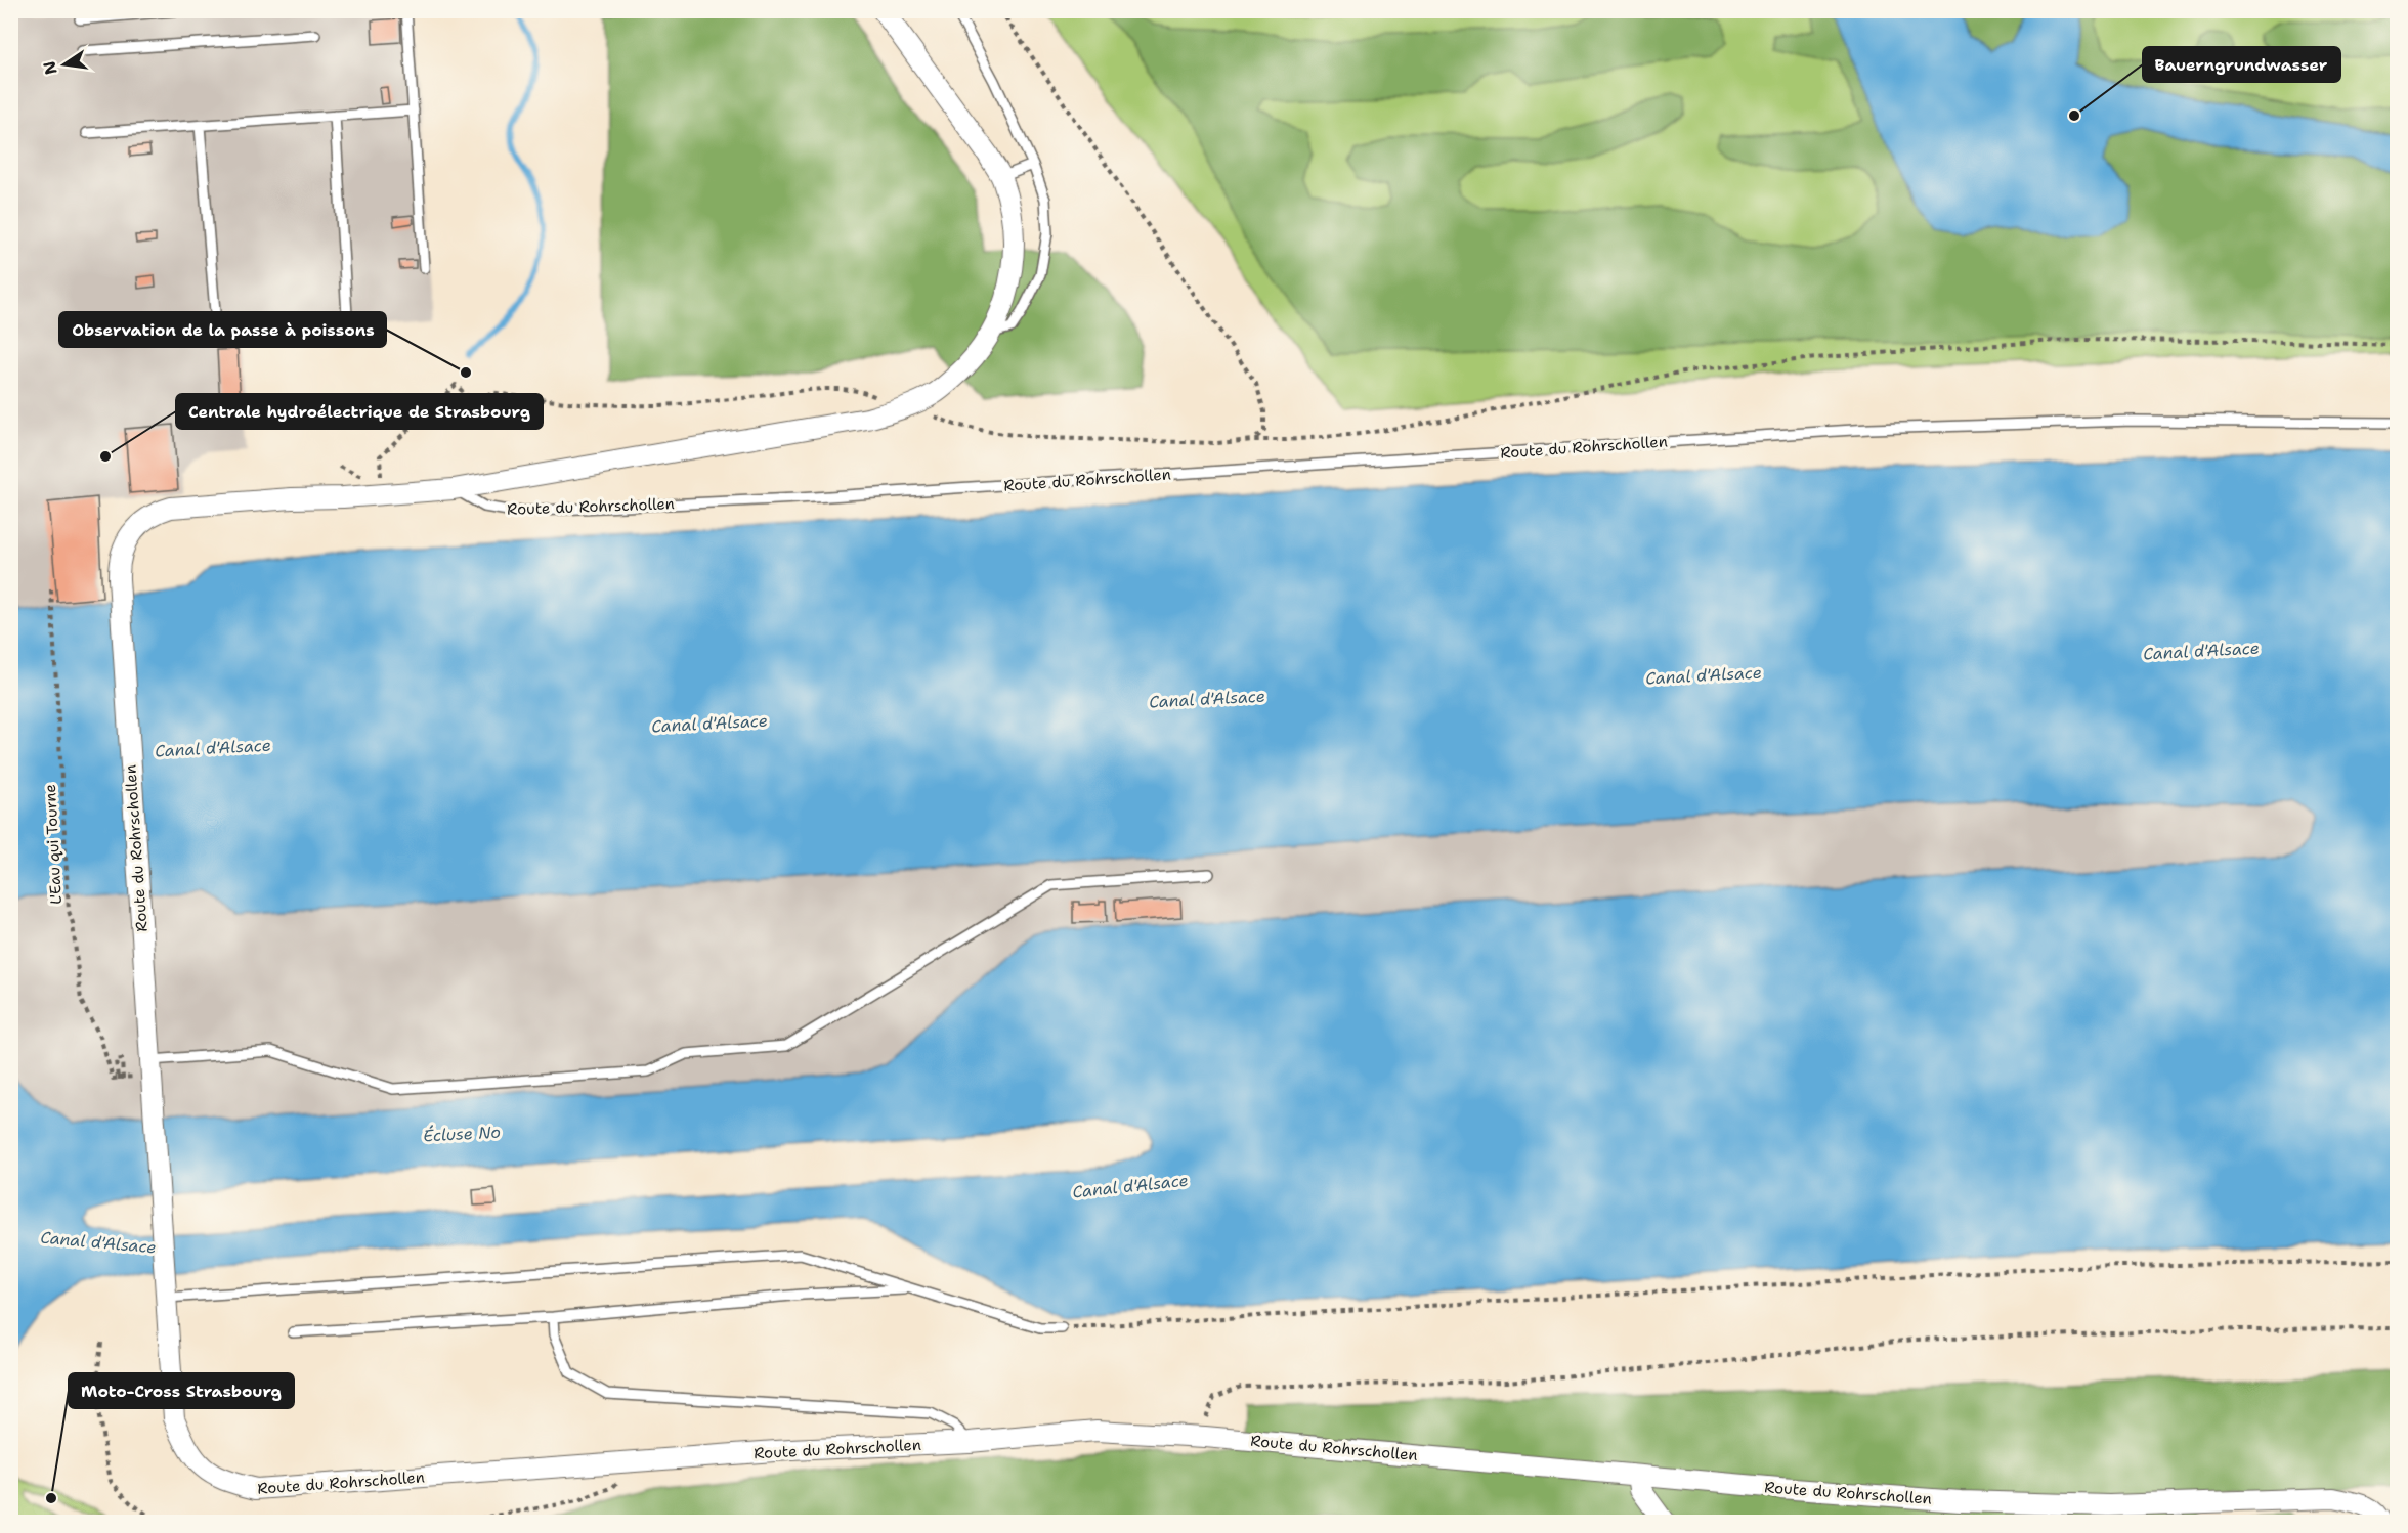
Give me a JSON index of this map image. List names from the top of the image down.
{
  "streets": {
    "street": ["Route du Rohrschollen"],
    "path": ["L'Eau qui Tourne"]
  },
  "water": ["Canal d'Alsace", "Écluse No"],
  "places": [
    "Bauerngrundwasser",
    "Observation de la passe à poissons",
    "Centrale hydroélectrique de Strasbourg",
    "Moto-Cross Strasbourg"
  ],
  "north": "left"
}
